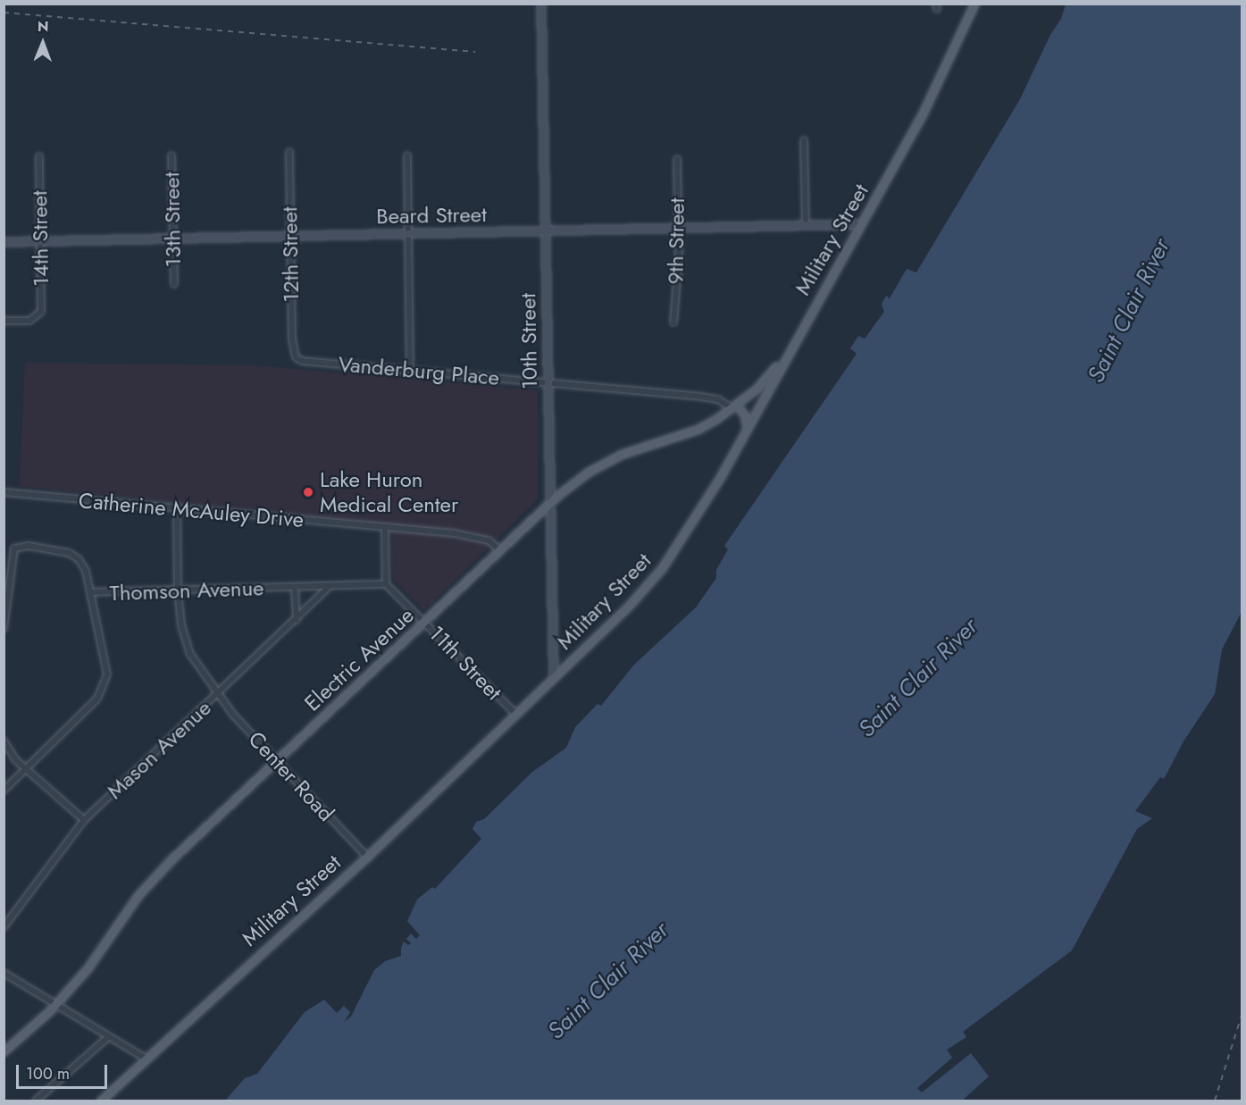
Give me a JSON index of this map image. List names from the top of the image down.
{
  "streets": {
    "main road": ["Military Street", "Electric Avenue"],
    "street": [
      "Beard Street",
      "13th Street",
      "14th Street",
      "9th Street",
      "12th Street",
      "10th Street",
      "Vanderburg Place",
      "Catherine McAuley Drive",
      "Thomson Avenue",
      "11th Street",
      "Mason Avenue",
      "Center Road"
    ]
  },
  "crossings": [
    ["Beard Street", "13th Street"],
    ["Beard Street", "14th Street"],
    ["Beard Street", "Military Street"],
    ["Beard Street", "9th Street"],
    ["Beard Street", "12th Street"],
    ["Beard Street", "10th Street"],
    ["Military Street", "10th Street"],
    ["Military Street", "Electric Avenue"],
    ["Military Street", "11th Street"],
    ["Military Street", "Center Road"],
    ["12th Street", "Vanderburg Place"],
    ["10th Street", "Vanderburg Place"],
    ["10th Street", "Electric Avenue"],
    ["Vanderburg Place", "Electric Avenue"],
    ["Catherine McAuley Drive", "Electric Avenue"],
    ["Thomson Avenue", "11th Street"],
    ["Thomson Avenue", "Mason Avenue"],
    ["Electric Avenue", "11th Street"],
    ["Electric Avenue", "Center Road"],
    ["Mason Avenue", "Center Road"]
  ],
  "water": ["Saint Clair River"],
  "places": ["Lake Huron Medical Center"],
  "scale_bar": "100 m",
  "north": "top"
}
